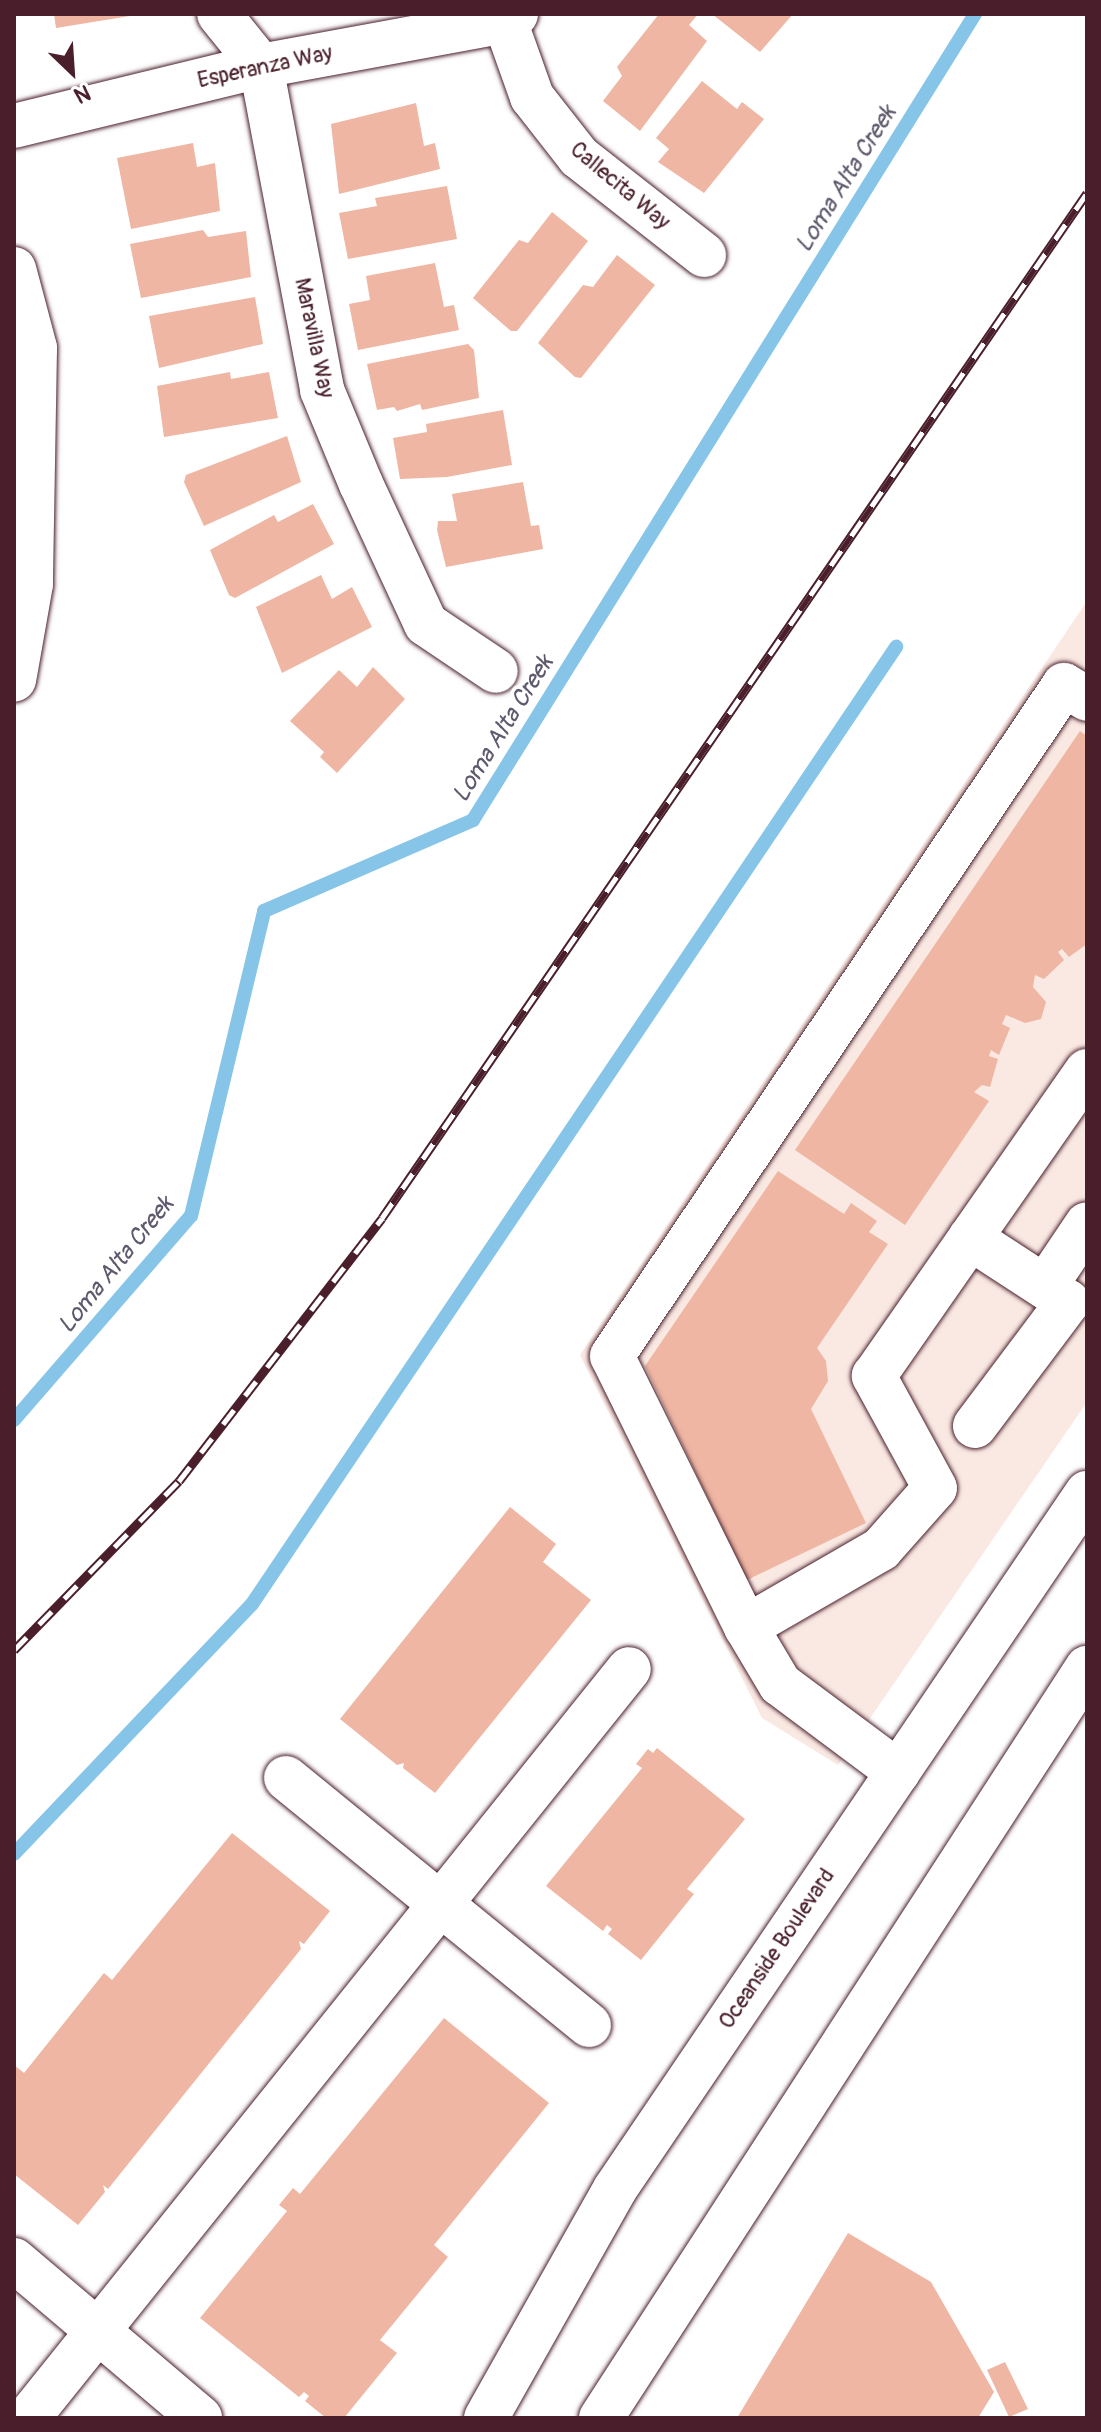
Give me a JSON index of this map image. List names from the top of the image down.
{
  "streets": {
    "main road": [
      "Esperanza Way",
      "Callecita Way",
      "Maravilla Way",
      "Oceanside Boulevard"
    ]
  },
  "crossings": [
    ["Esperanza Way", "Callecita Way"],
    ["Esperanza Way", "Maravilla Way"]
  ],
  "water": ["Loma Alta Creek"],
  "north": "bottom right"
}
